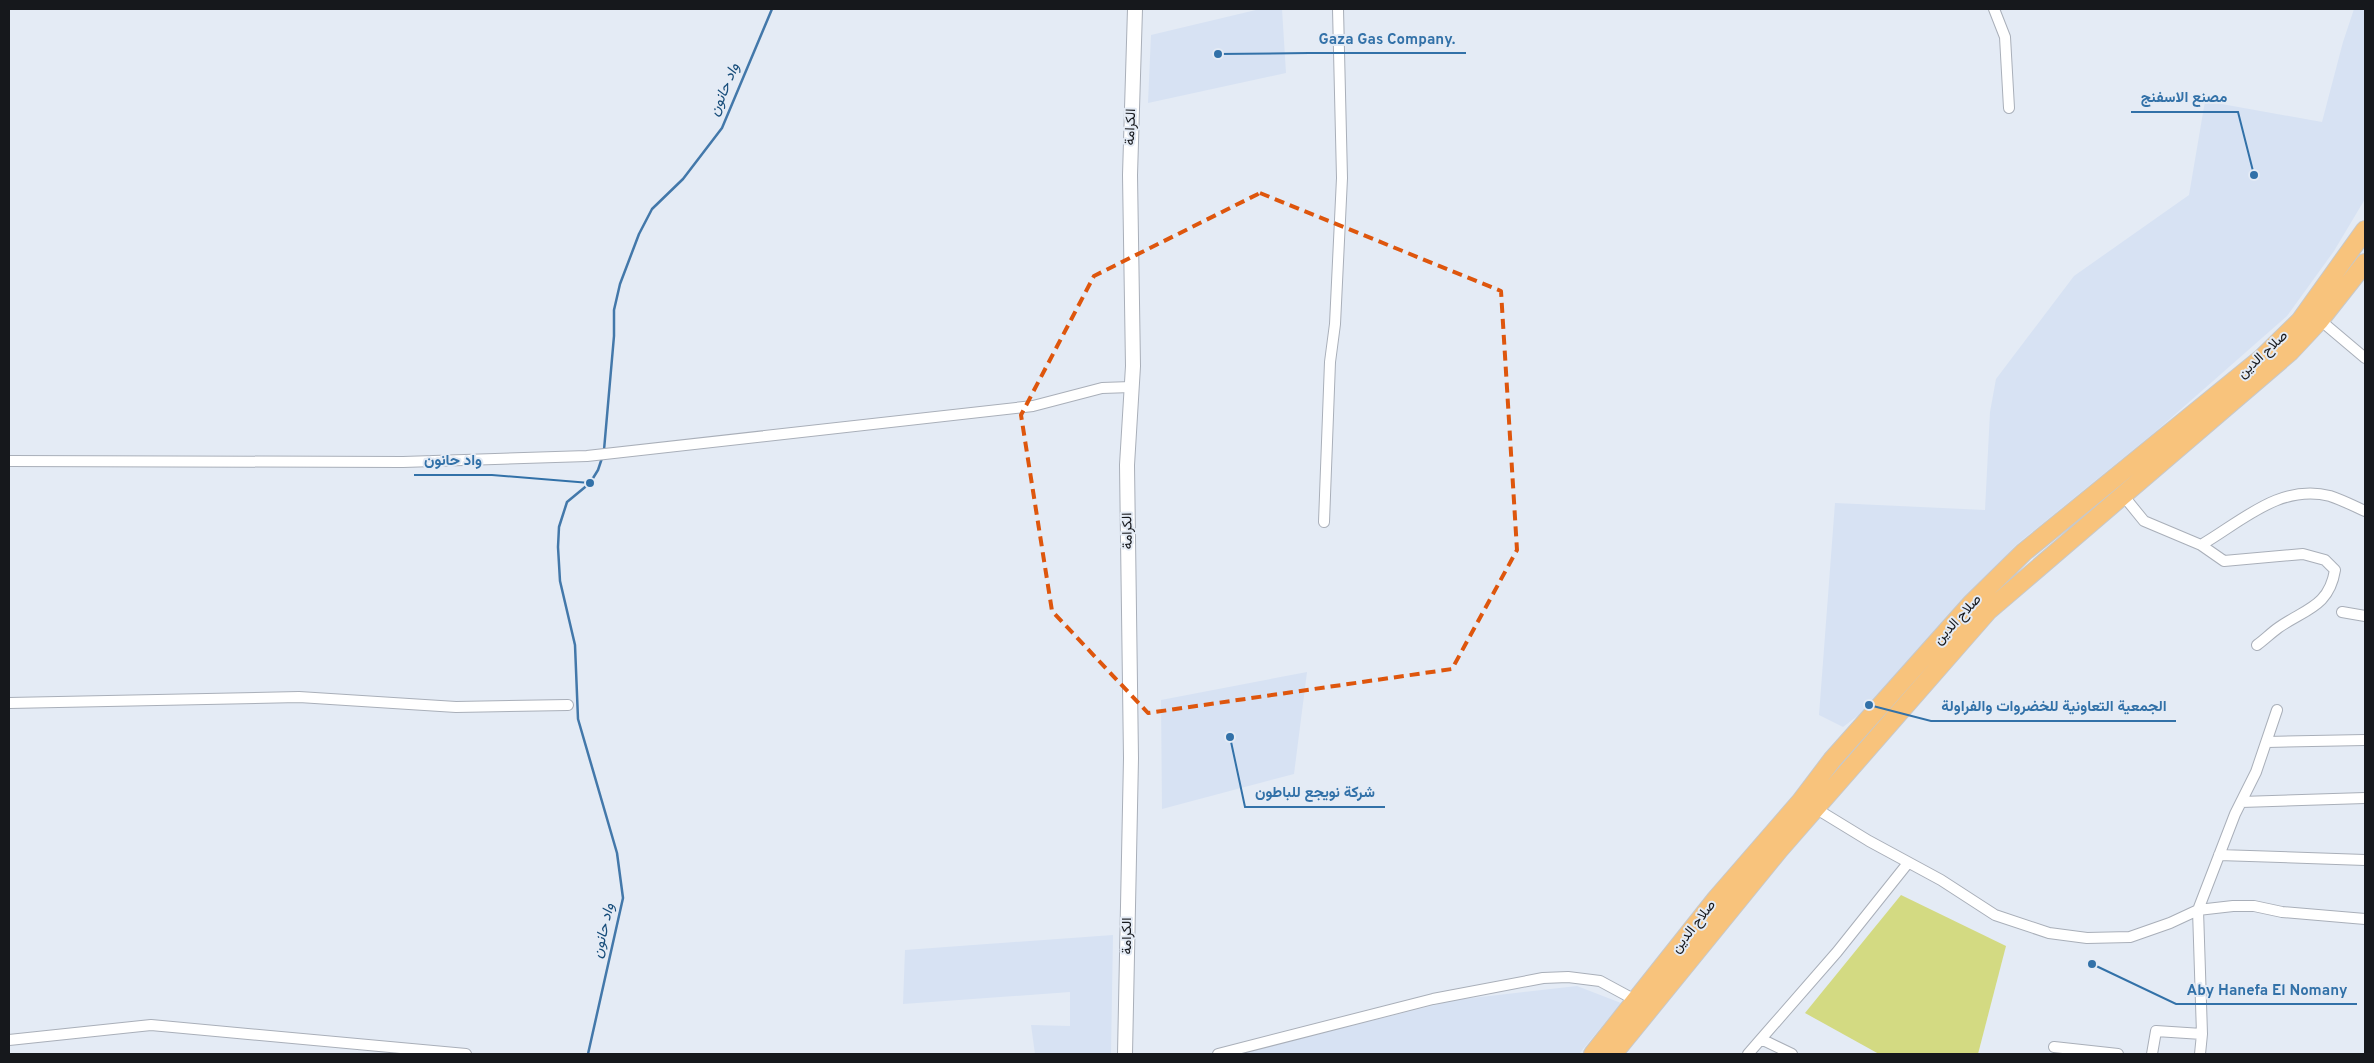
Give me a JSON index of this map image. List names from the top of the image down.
{
  "streets": {
    "highway": ["صلاح الدين"],
    "main road": ["الكرامة"]
  },
  "water": ["واد حانون"],
  "places": [
    "Gaza Gas Company.",
    "مصنع الاسفنج",
    "واد حانون",
    "الجمعية التعاونية للخضروات والفراولة",
    "شركة نويجع للباطون",
    "Aby Hanefa El Nomany"
  ]
}
